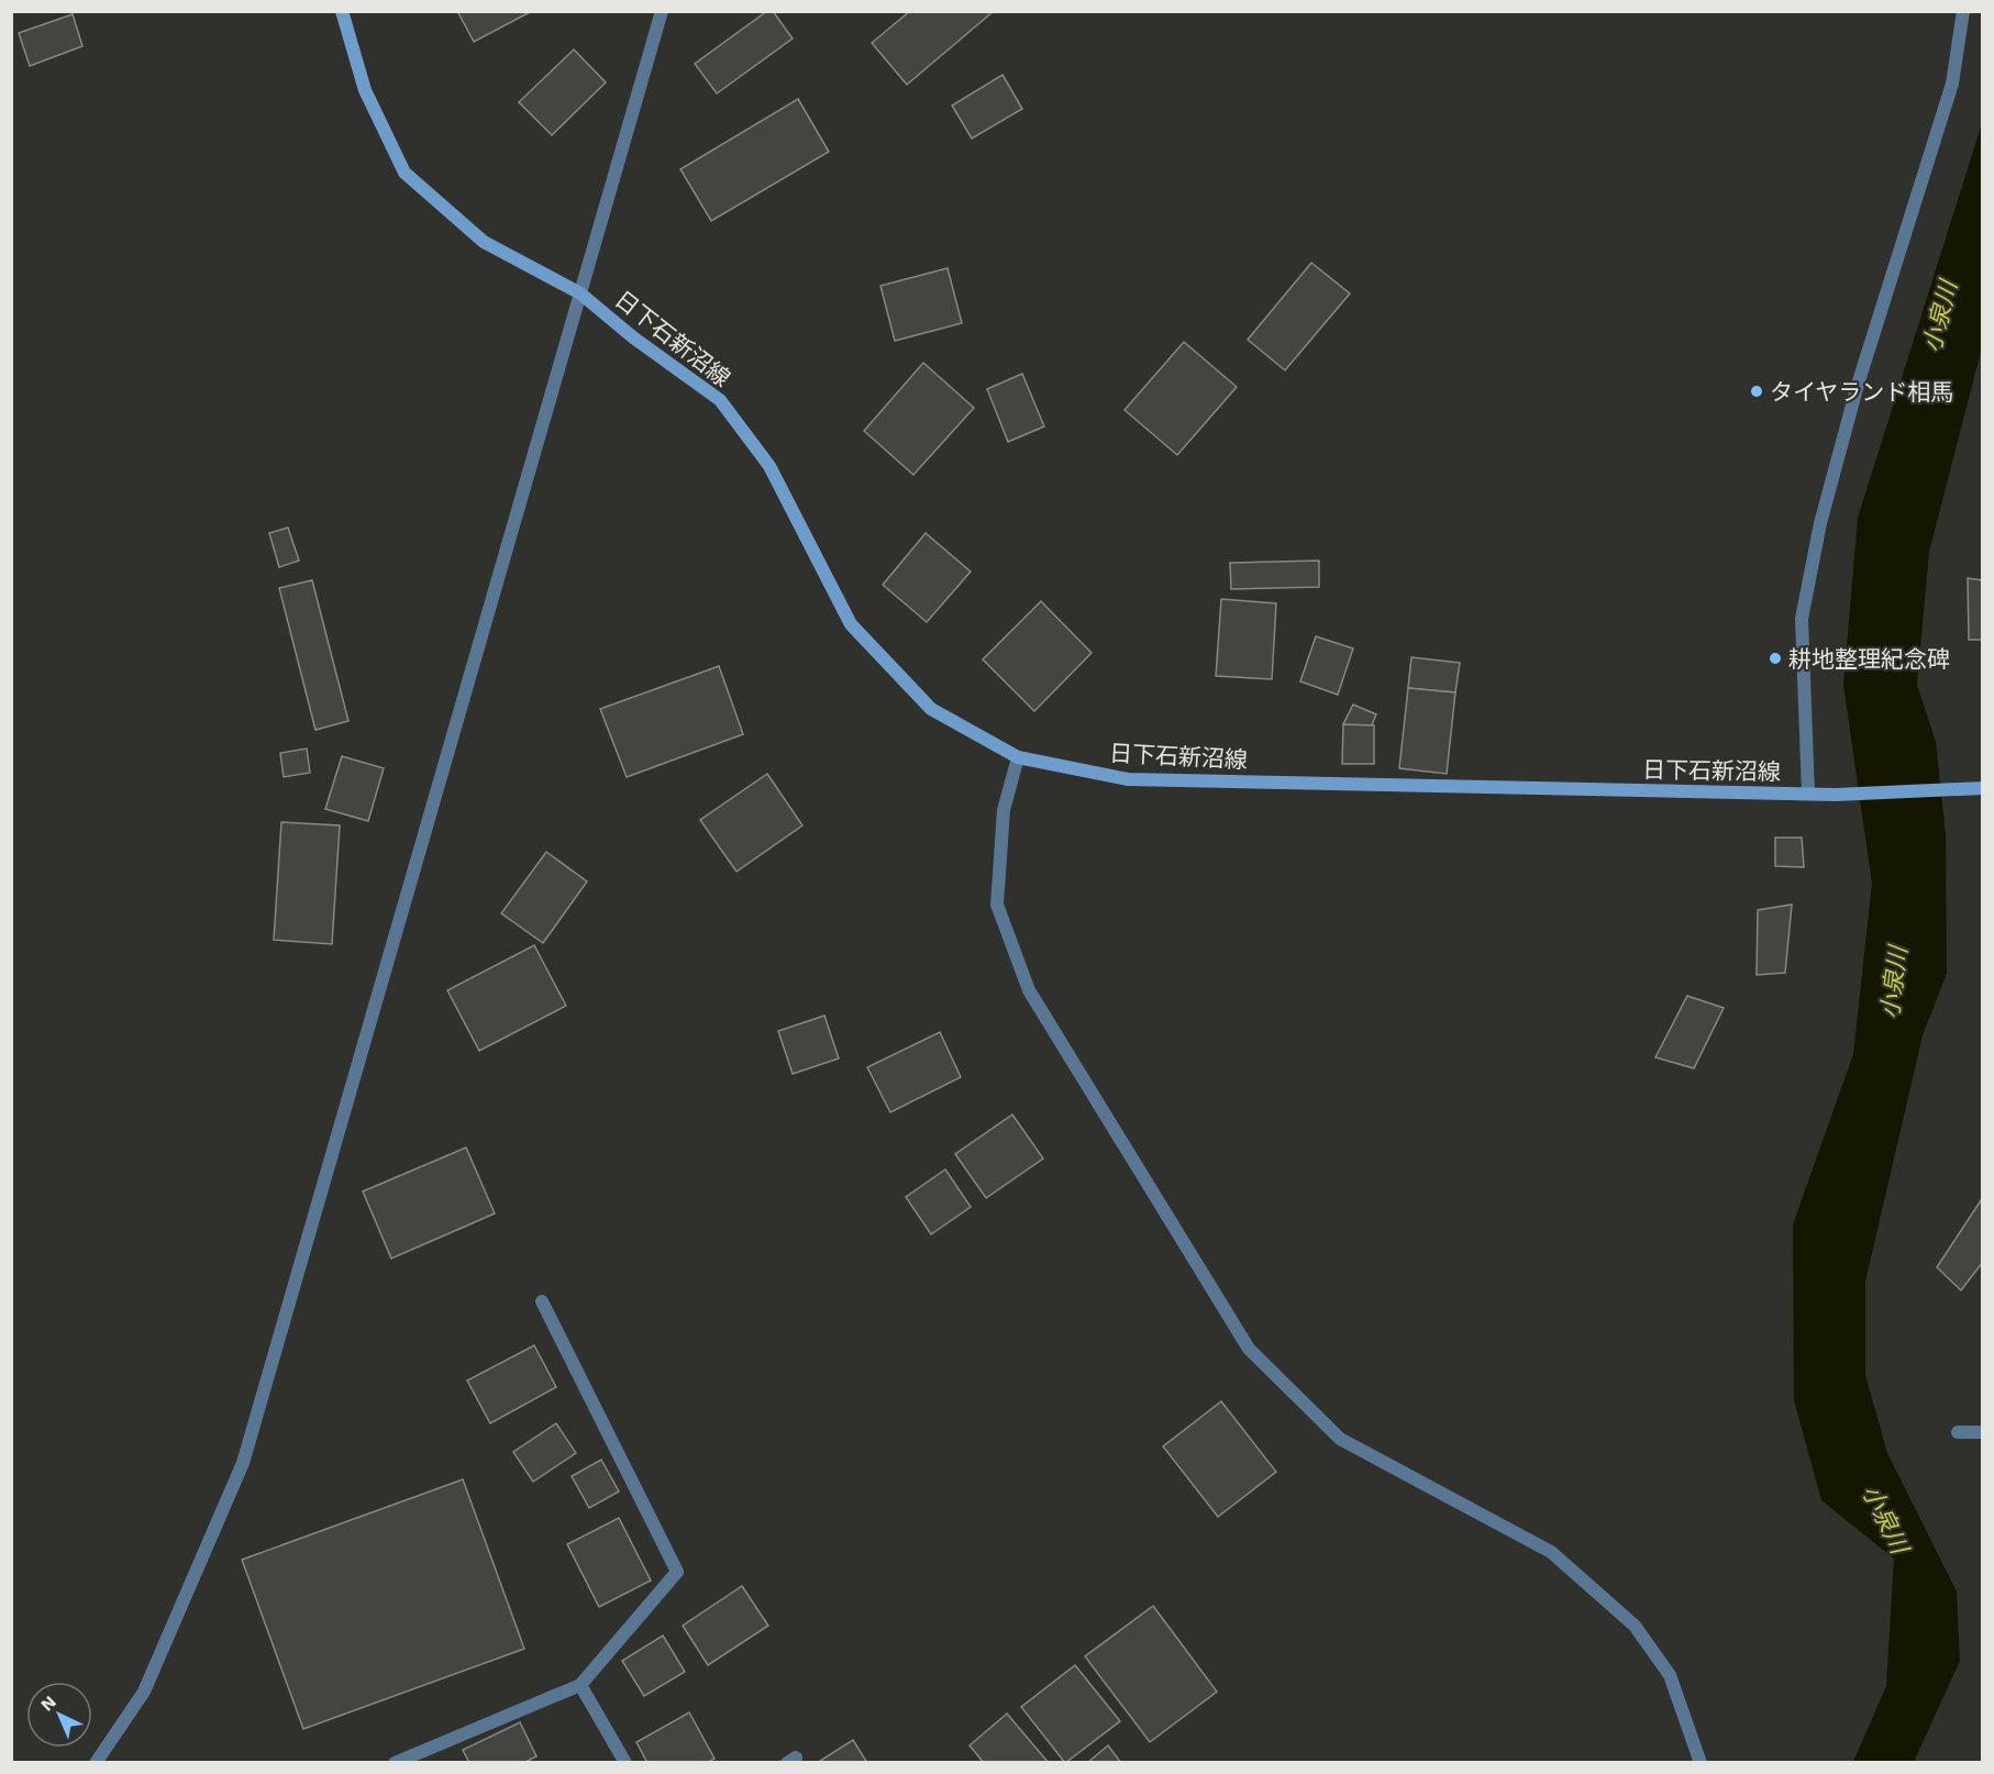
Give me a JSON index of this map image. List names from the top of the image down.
{
  "streets": {
    "main road": ["日下石新沼線"]
  },
  "water": ["小泉川"],
  "places": ["タイヤランド相馬", "耕地整理紀念碑"],
  "north": "top left"
}
